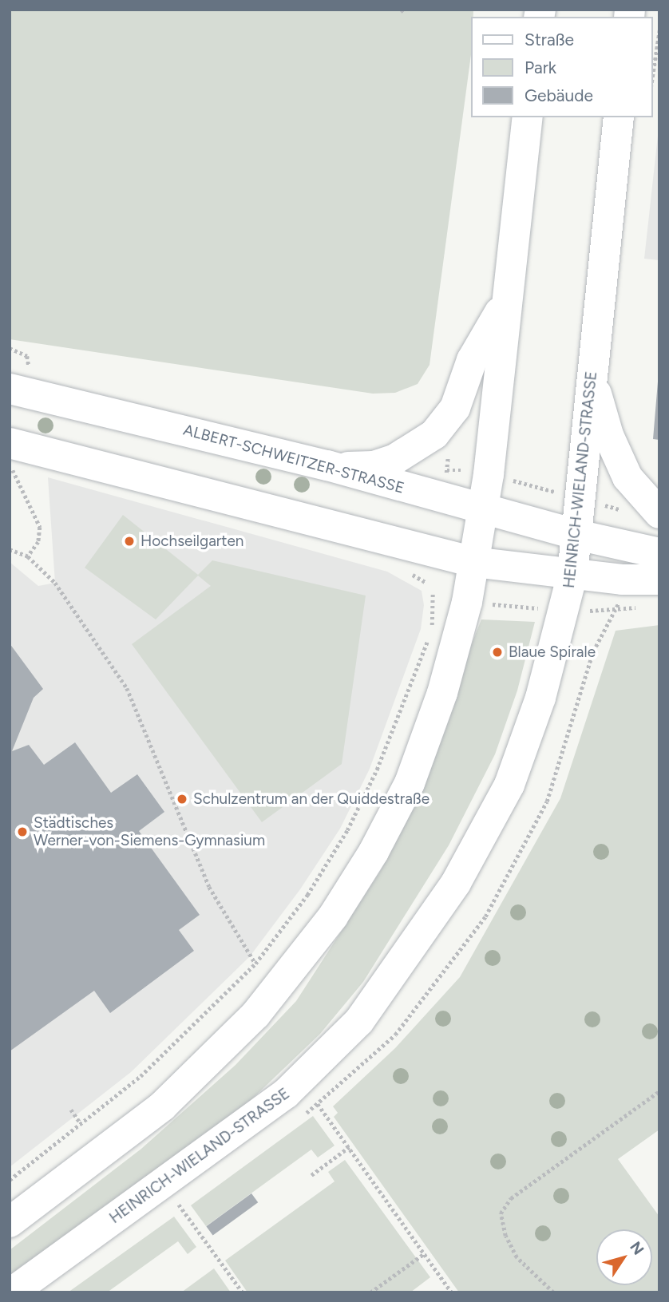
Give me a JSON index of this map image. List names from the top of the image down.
{
  "streets": {
    "main road": ["ALBERT-SCHWEITZER-STRASSE", "HEINRICH-WIELAND-STRASSE"]
  },
  "crossings": [
    ["ALBERT-SCHWEITZER-STRASSE", "HEINRICH-WIELAND-STRASSE"]
  ],
  "places": [
    "Hochseilgarten",
    "Blaue Spirale",
    "Schulzentrum an der Quiddestraße",
    "Städtisches Werner-von-Siemens-Gymnasium"
  ],
  "legend": ["Straße", "Park", "Gebäude"],
  "north": "top right"
}
